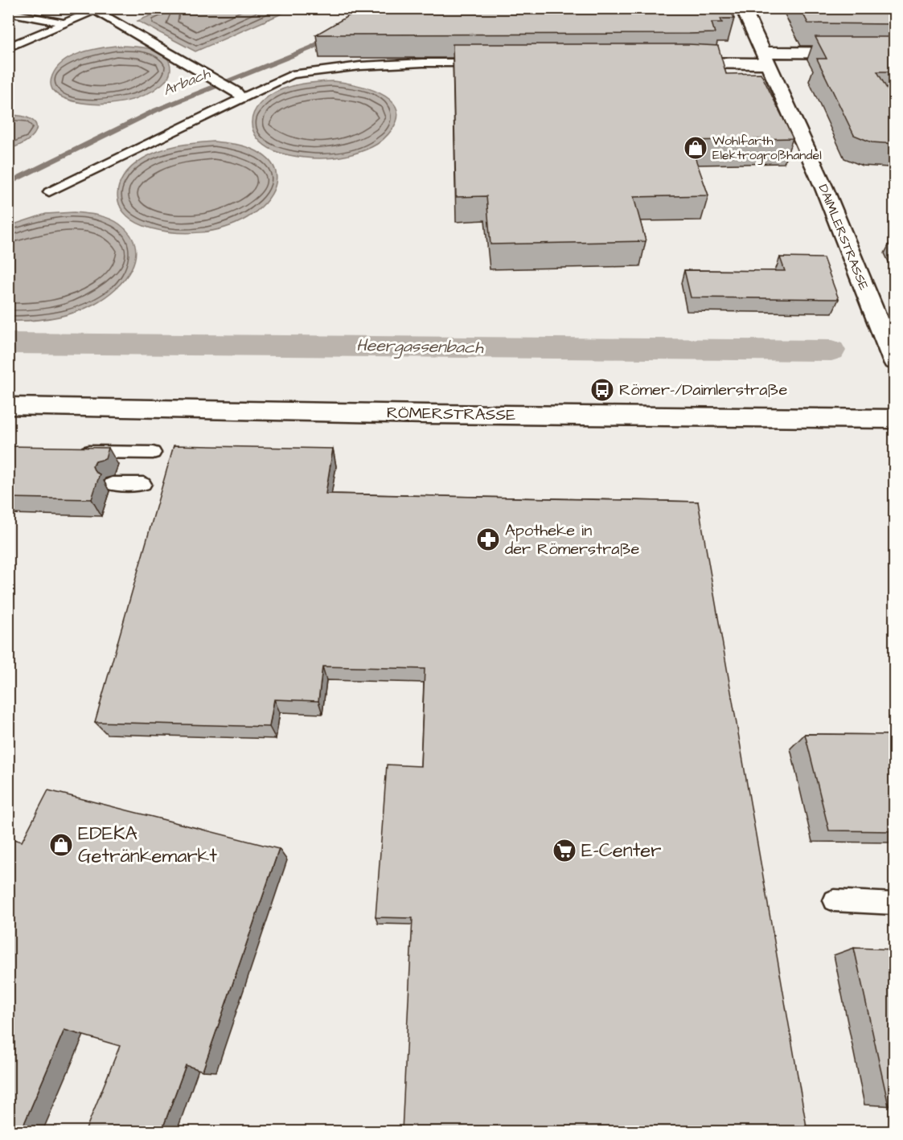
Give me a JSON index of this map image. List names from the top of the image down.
{
  "streets": {
    "street": ["DAIMLERSTRASSE", "RÖMERSTRASSE"]
  },
  "water": ["Arbach", "Heergassenbach"],
  "places": {
    "shop": ["Wohlfarth Elektrogroßhandel", "EDEKA Getränkemarkt"],
    "bus stop": ["Römer-/Daimlerstraße"],
    "pharmacy": ["Apotheke in der Römerstraße"],
    "supermarket": ["E-Center"]
  }
}
